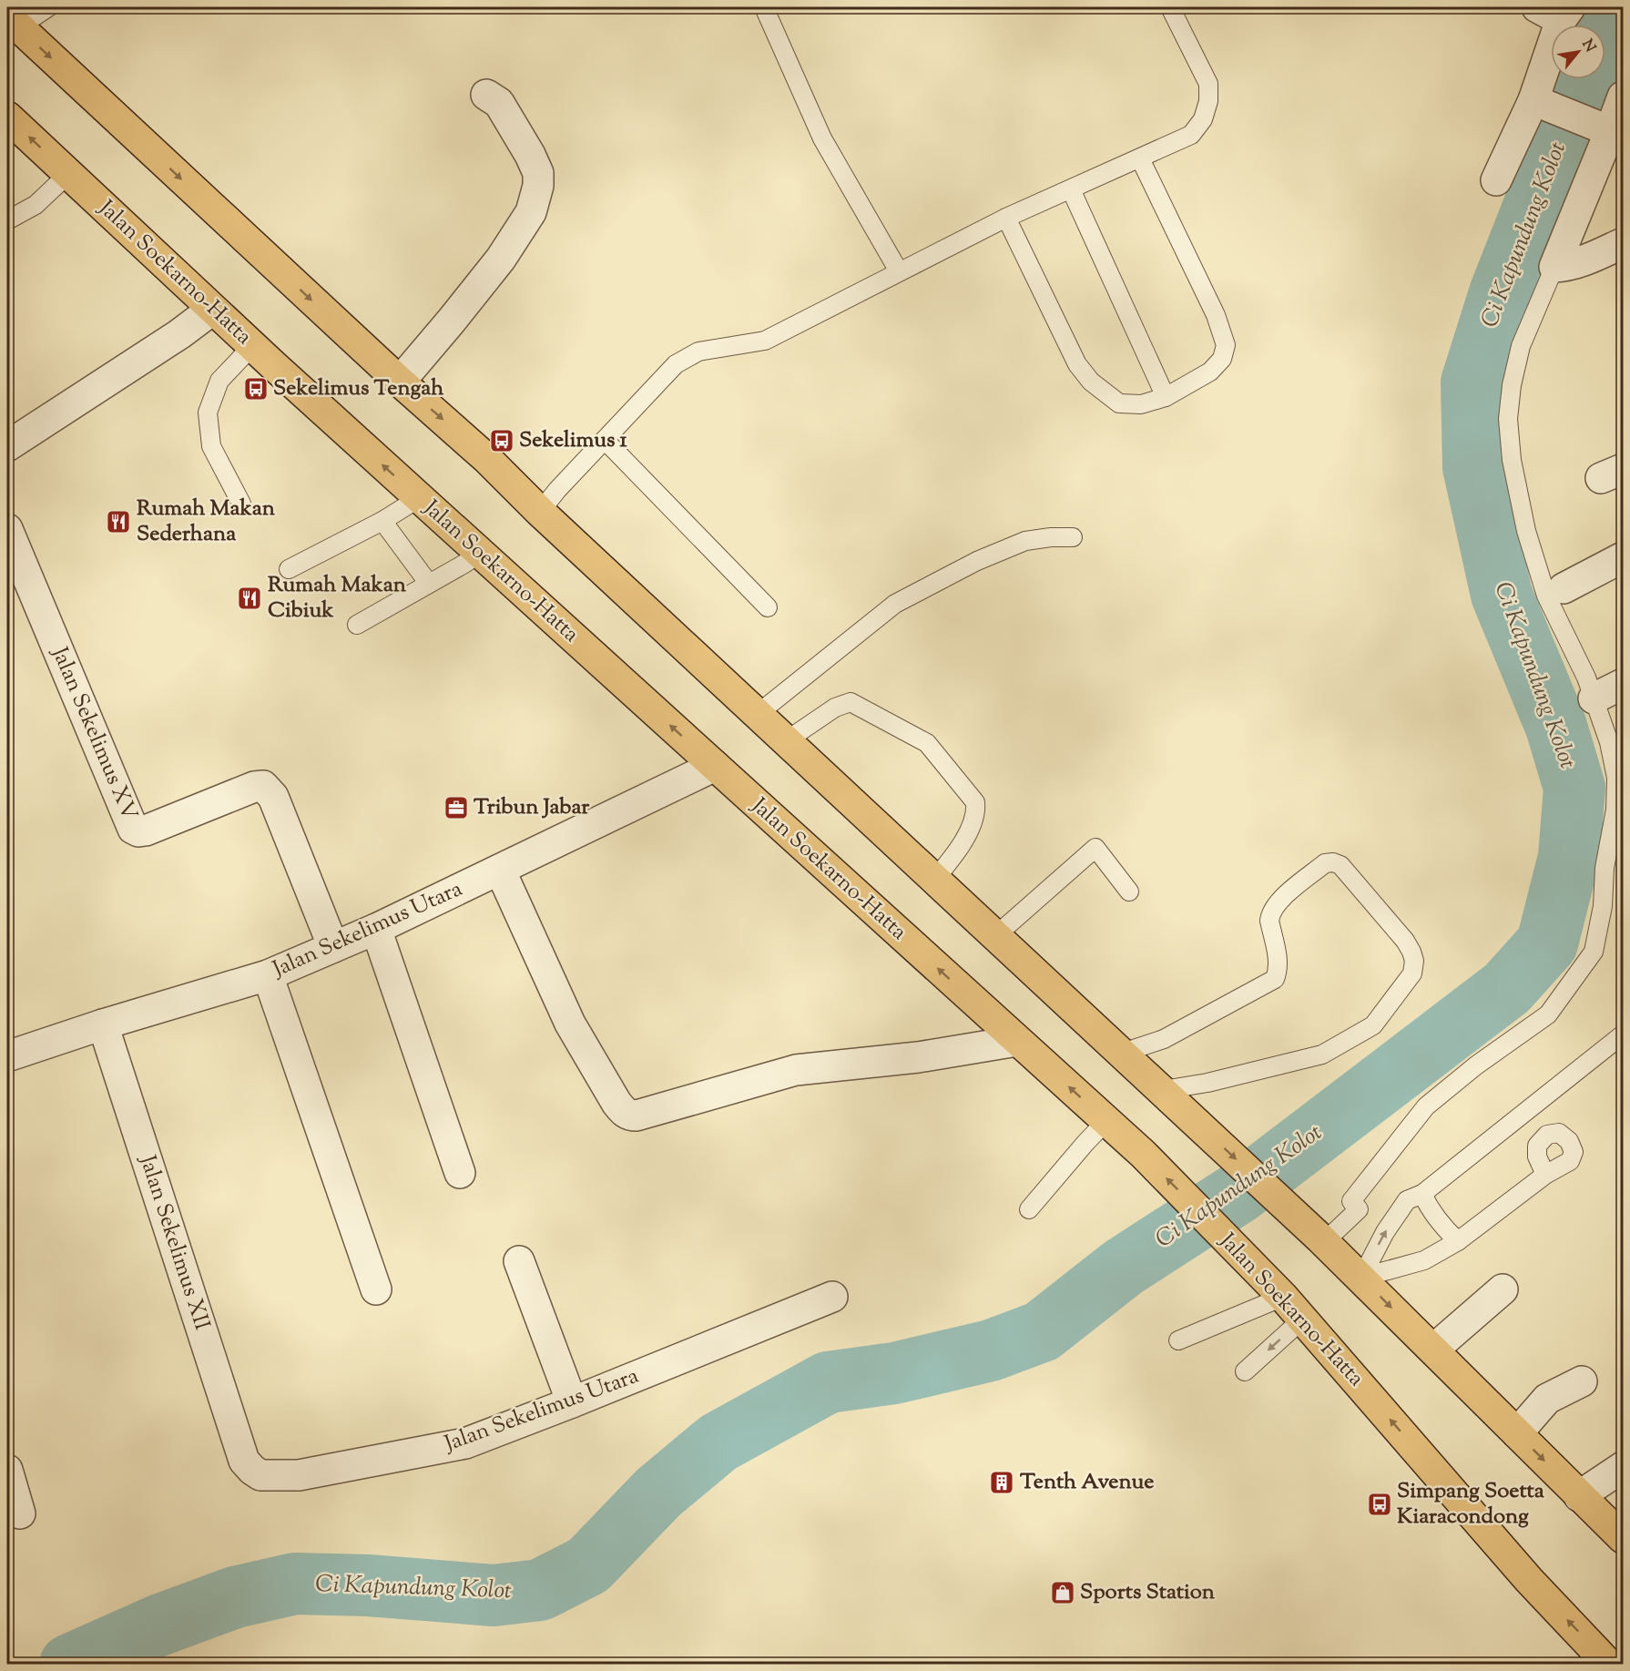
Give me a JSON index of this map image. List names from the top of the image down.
{
  "streets": {
    "highway": ["Jalan Soekarno-Hatta"],
    "street": ["Jalan Sekelimus XV", "Jalan Sekelimus Utara", "Jalan Sekelimus XII"]
  },
  "crossings": [
    ["Jalan Soekarno-Hatta", "Jalan Sekelimus Utara"],
    ["Jalan Sekelimus XV", "Jalan Sekelimus Utara"],
    ["Jalan Sekelimus Utara", "Jalan Sekelimus XII"]
  ],
  "water": ["Ci Kapundung Kolot"],
  "places": {
    "bus stop": ["Sekelimus Tengah", "Sekelimus 1", "Simpang Soetta Kiaracondong"],
    "restaurant": ["Rumah Makan Sederhana", "Rumah Makan Cibiuk"],
    "office": ["Tribun Jabar"],
    "building": ["Tenth Avenue"],
    "shop": ["Sports Station"]
  },
  "north": "top right"
}
